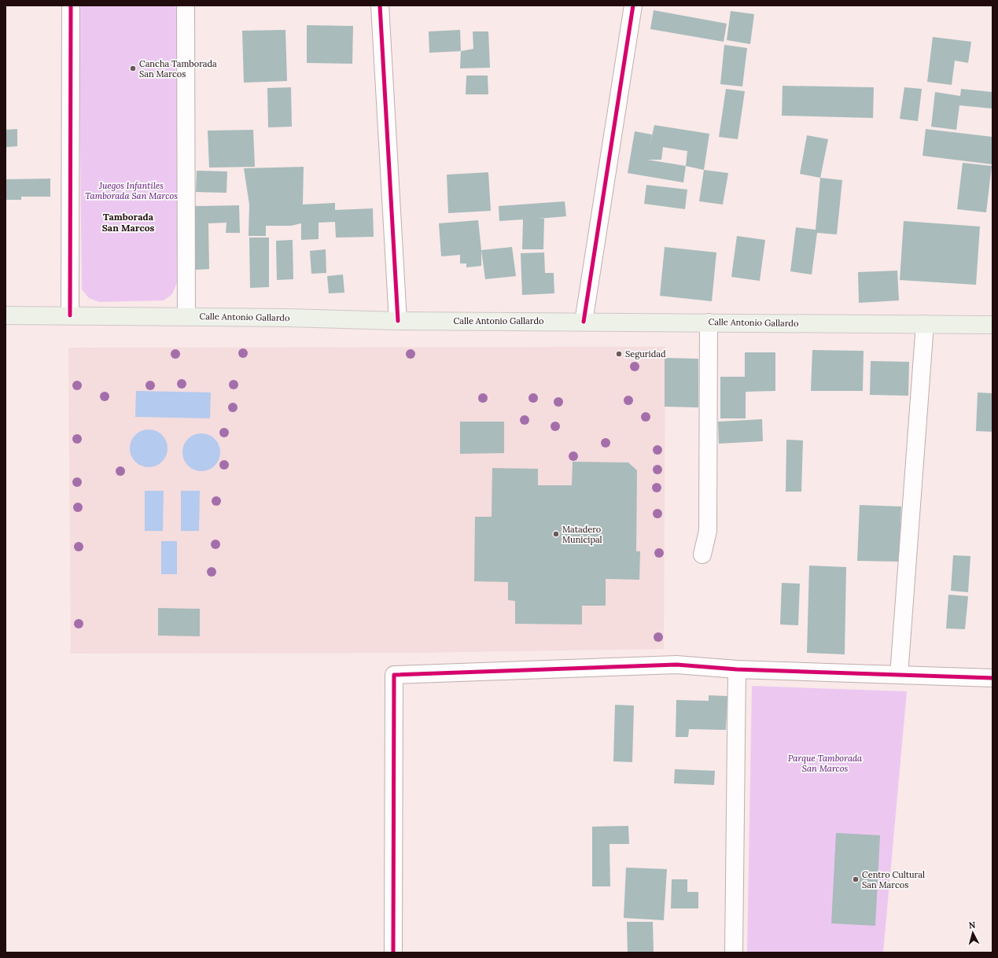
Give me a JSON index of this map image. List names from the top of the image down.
{
  "streets": {
    "main road": ["Calle Antonio Gallardo"]
  },
  "districts": ["Tamborada San Marcos"],
  "parks": ["Juegos Infantiles Tamborada San Marcos", "Parque Tamborada San Marcos"],
  "places": [
    "Cancha Tamborada San Marcos",
    "Seguridad",
    "Matadero Municipal",
    "Centro Cultural San Marcos"
  ],
  "north": "top"
}
